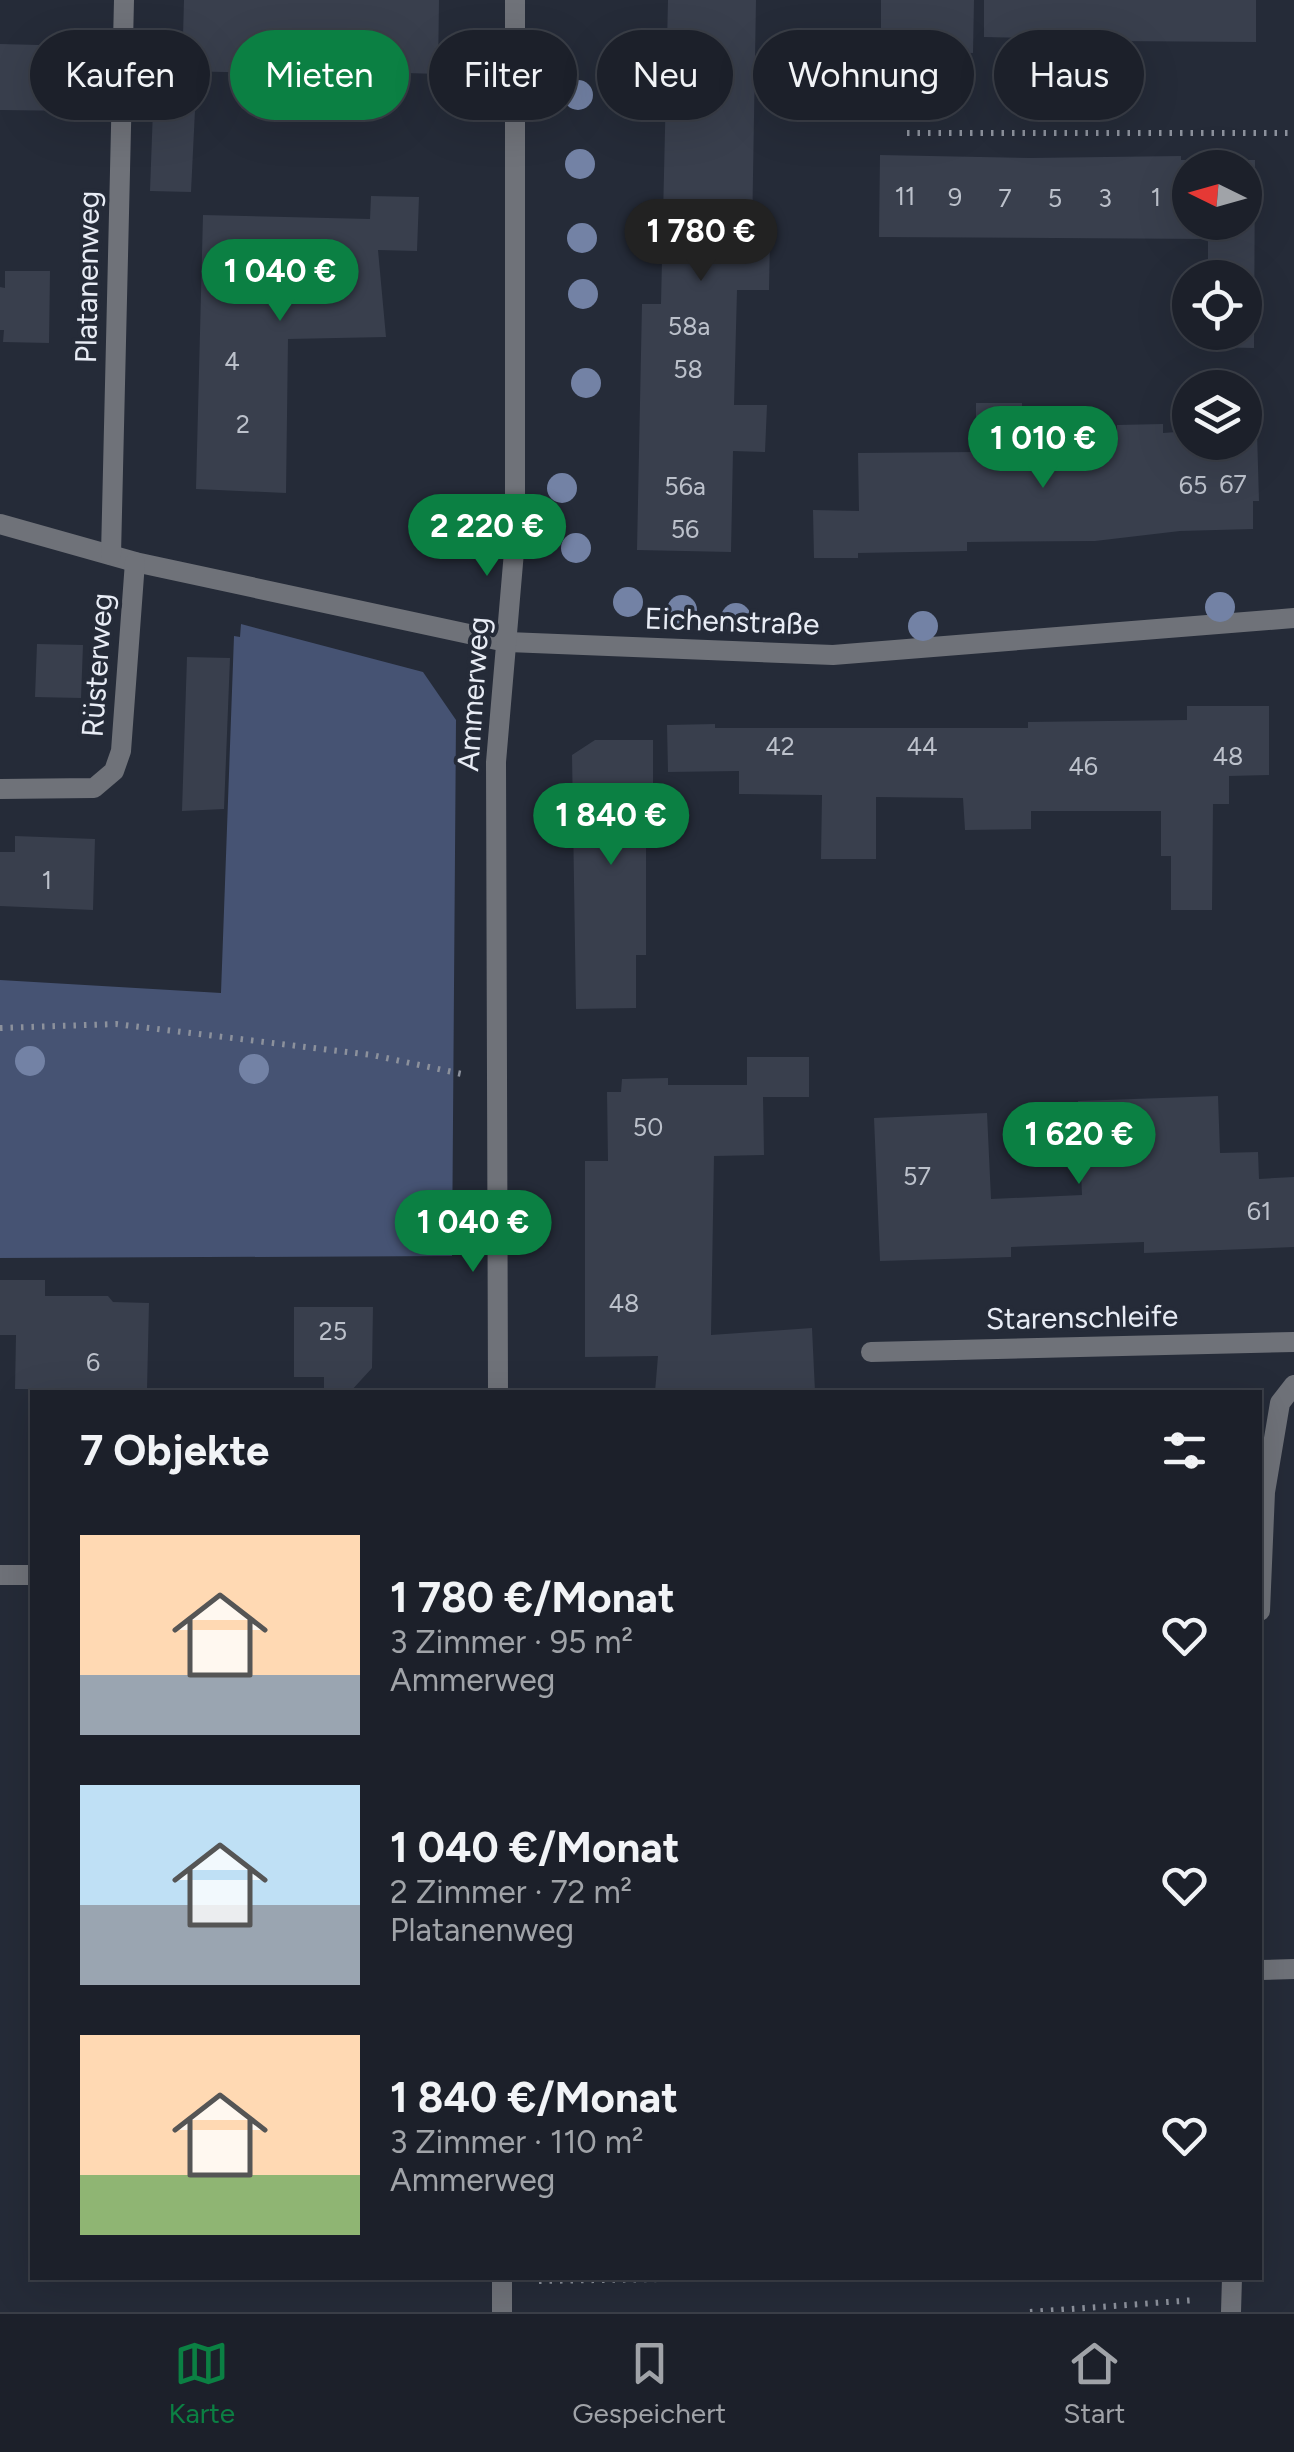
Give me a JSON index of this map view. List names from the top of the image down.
{
  "streets": {
    "street": [
      "Platanenweg",
      "Eichenstraße",
      "Rüsterweg",
      "Ammerweg",
      "Starenschleife"
    ]
  },
  "crossings": [
    ["Platanenweg", "Eichenstraße"],
    ["Eichenstraße", "Rüsterweg"],
    ["Eichenstraße", "Ammerweg"]
  ],
  "house_numbers": [
    "11",
    "9",
    "1",
    "7",
    "5",
    "3",
    "58a",
    "4",
    "58",
    "2",
    "67",
    "65",
    "56a",
    "56",
    "42",
    "44",
    "48",
    "46",
    "1",
    "50",
    "57",
    "61",
    "48",
    "25",
    "6"
  ],
  "north": "left",
  "page": {
    "chip": [
      "Kaufen",
      "Mieten",
      "Filter",
      "Neu",
      "Wohnung",
      "Haus"
    ],
    "price": [
      "1 780 €",
      "1 040 €",
      "1 010 €",
      "2 220 €",
      "1 840 €",
      "1 620 €",
      "1 040 €"
    ],
    "heading": "7 Objekte",
    "list": [
      {
        "name": "1 780 €/Monat",
        "note": "3 Zimmer · 95 m² · Ammerweg"
      },
      {
        "name": "1 040 €/Monat",
        "note": "2 Zimmer · 72 m² · Platanenweg"
      },
      {
        "name": "1 840 €/Monat",
        "note": "3 Zimmer · 110 m² · Ammerweg"
      }
    ],
    "tabs": ["Karte", "Gespeichert", "Start"]
  }
}
